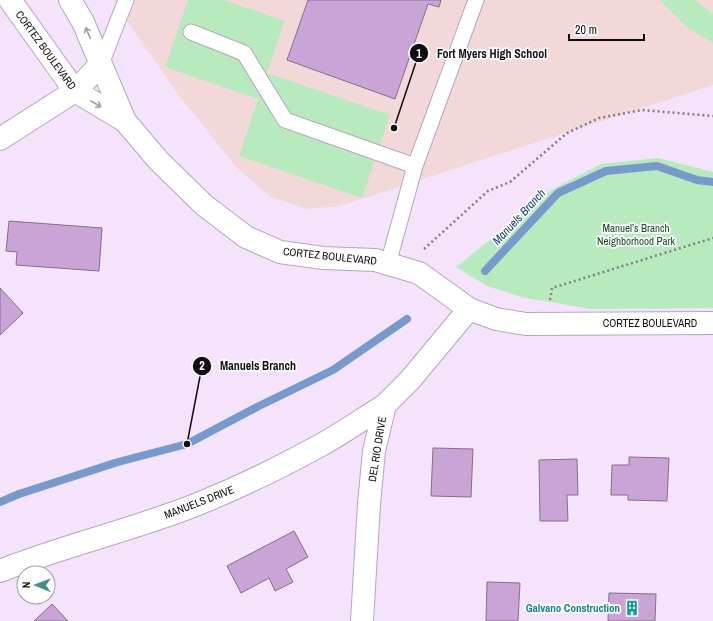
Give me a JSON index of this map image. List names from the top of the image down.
{
  "streets": {
    "street": ["CORTEZ BOULEVARD", "DEL RIO DRIVE", "MANUELS DRIVE"]
  },
  "crossings": [
    ["CORTEZ BOULEVARD", "DEL RIO DRIVE"],
    ["DEL RIO DRIVE", "MANUELS DRIVE"]
  ],
  "water": ["Manuels Branch"],
  "parks": ["Manuel’s Branch Neighborhood Park"],
  "places": {
    "other": ["Fort Myers High School", "Manuels Branch"],
    "building": ["Galvano Construction"]
  },
  "scale_bar": "20 m",
  "north": "left"
}
